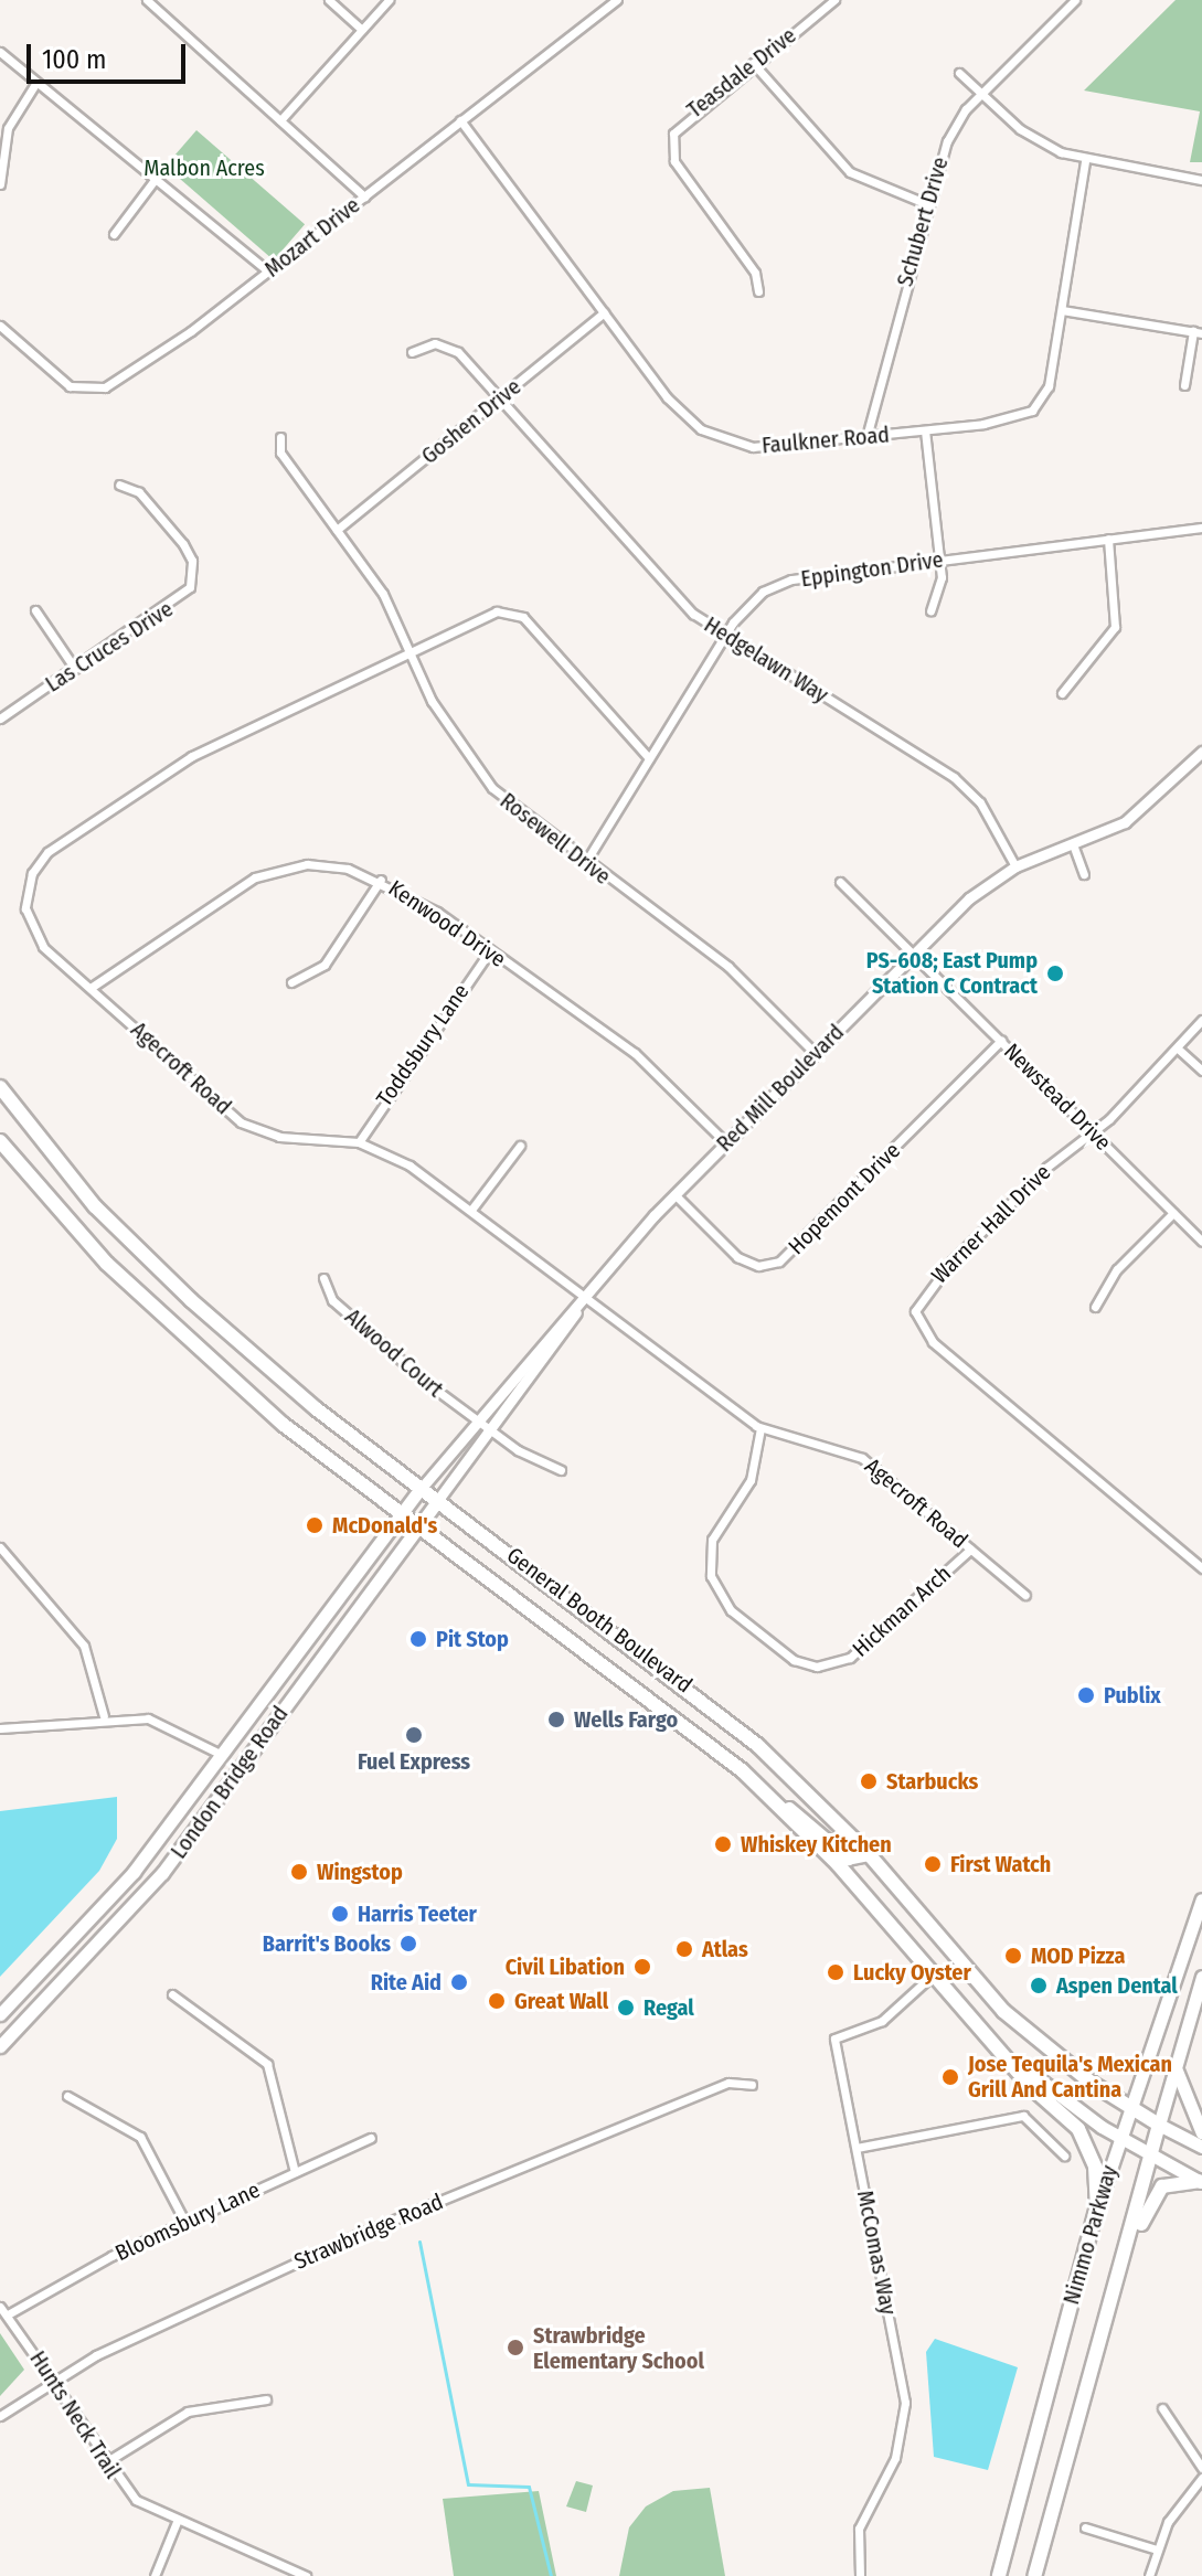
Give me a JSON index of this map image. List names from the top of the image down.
{
  "streets": {
    "highway": ["General Booth Boulevard", "Nimmo Parkway"],
    "main road": ["London Bridge Road"],
    "street": [
      "Teasdale Drive",
      "Schubert Drive",
      "Mozart Drive",
      "Goshen Drive",
      "Faulkner Road",
      "Eppington Drive",
      "Las Cruces Drive",
      "Hedgelawn Way",
      "Rosewell Drive",
      "Kenwood Drive",
      "Toddsbury Lane",
      "Agecroft Road",
      "Red Mill Boulevard",
      "Newstead Drive",
      "Hopemont Drive",
      "Warner Hall Drive",
      "Alwood Court",
      "Hickman Arch",
      "Bloomsbury Lane",
      "Strawbridge Road",
      "McComas Way",
      "Hunts Neck Trail"
    ]
  },
  "crossings": [
    ["Schubert Drive", "Faulkner Road"],
    ["Mozart Drive", "Faulkner Road"],
    ["Goshen Drive", "Faulkner Road"],
    ["Goshen Drive", "Hedgelawn Way"],
    ["Goshen Drive", "Rosewell Drive"],
    ["Eppington Drive", "Hedgelawn Way"],
    ["Eppington Drive", "Rosewell Drive"],
    ["Eppington Drive", "Agecroft Road"],
    ["Hedgelawn Way", "Red Mill Boulevard"],
    ["Rosewell Drive", "Agecroft Road"],
    ["Rosewell Drive", "Red Mill Boulevard"],
    ["Kenwood Drive", "Toddsbury Lane"],
    ["Kenwood Drive", "Agecroft Road"],
    ["Kenwood Drive", "Red Mill Boulevard"],
    ["Toddsbury Lane", "Agecroft Road"],
    ["Agecroft Road", "Red Mill Boulevard"],
    ["Agecroft Road", "Hickman Arch"],
    ["Red Mill Boulevard", "Newstead Drive"],
    ["Red Mill Boulevard", "Hopemont Drive"],
    ["Red Mill Boulevard", "Alwood Court"],
    ["Red Mill Boulevard", "General Booth Boulevard"],
    ["Red Mill Boulevard", "London Bridge Road"],
    ["Newstead Drive", "Hopemont Drive"],
    ["Newstead Drive", "Warner Hall Drive"],
    ["General Booth Boulevard", "London Bridge Road"],
    ["General Booth Boulevard", "Nimmo Parkway"],
    ["General Booth Boulevard", "McComas Way"],
    ["Bloomsbury Lane", "Hunts Neck Trail"],
    ["Strawbridge Road", "Hunts Neck Trail"]
  ],
  "parks": ["Malbon Acres"],
  "places": [
    "PS-608; East Pump Station C Contract",
    "McDonald's",
    "Pit Stop",
    "Publix",
    "Wells Fargo",
    "Fuel Express",
    "Starbucks",
    "Whiskey Kitchen",
    "First Watch",
    "Wingstop",
    "Harris Teeter",
    "Barrit's Books",
    "Atlas",
    "MOD Pizza",
    "Civil Libation",
    "Lucky Oyster",
    "Rite Aid",
    "Aspen Dental",
    "Great Wall",
    "Regal",
    "Jose Tequila's Mexican Grill And Cantina",
    "Strawbridge Elementary School"
  ],
  "scale_bar": "100 m"
}
